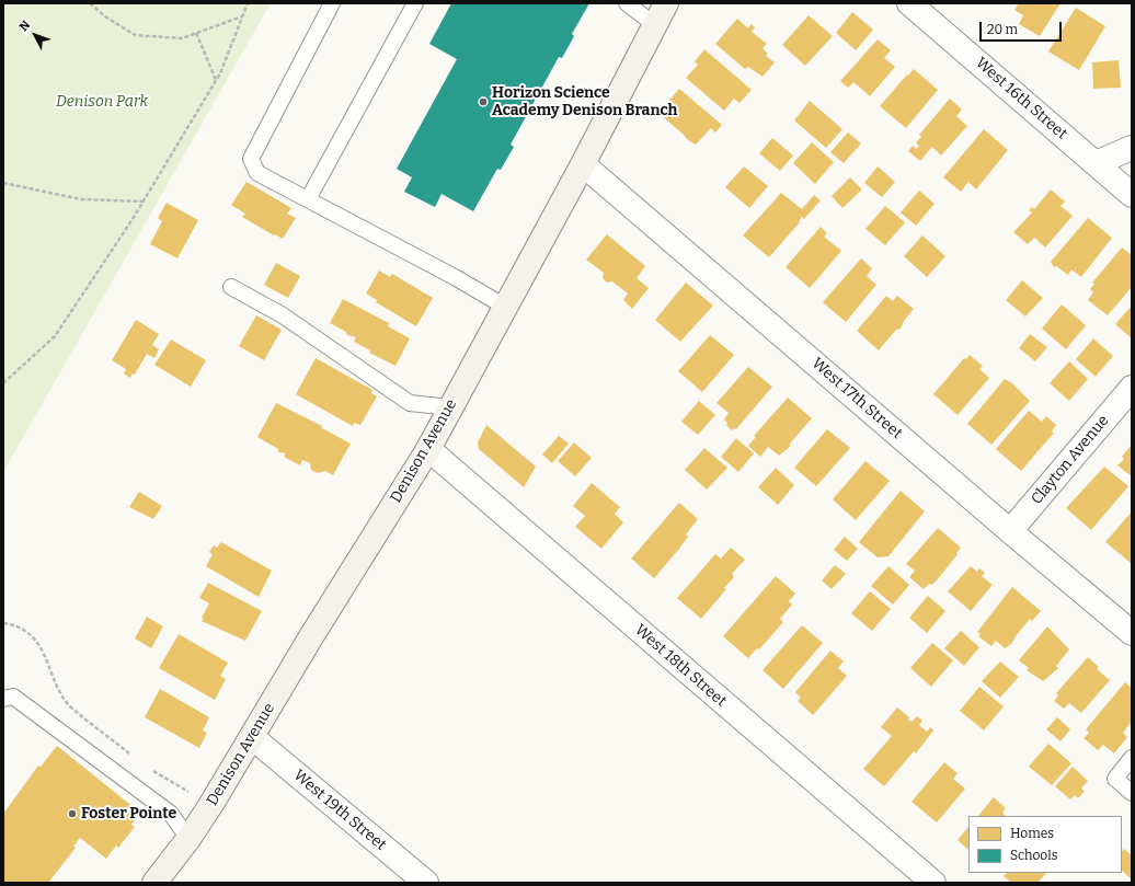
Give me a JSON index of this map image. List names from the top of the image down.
{
  "streets": {
    "main road": ["Denison Avenue"],
    "street": [
      "West 16th Street",
      "West 17th Street",
      "Clayton Avenue",
      "West 18th Street",
      "West 19th Street"
    ]
  },
  "crossings": [
    ["West 17th Street", "Denison Avenue"],
    ["West 17th Street", "Clayton Avenue"],
    ["Denison Avenue", "West 18th Street"],
    ["Denison Avenue", "West 19th Street"]
  ],
  "parks": ["Denison Park"],
  "places": ["Horizon Science Academy Denison Branch", "Foster Pointe"],
  "legend": ["Homes", "Schools"],
  "scale_bar": "20 m",
  "north": "top left"
}
